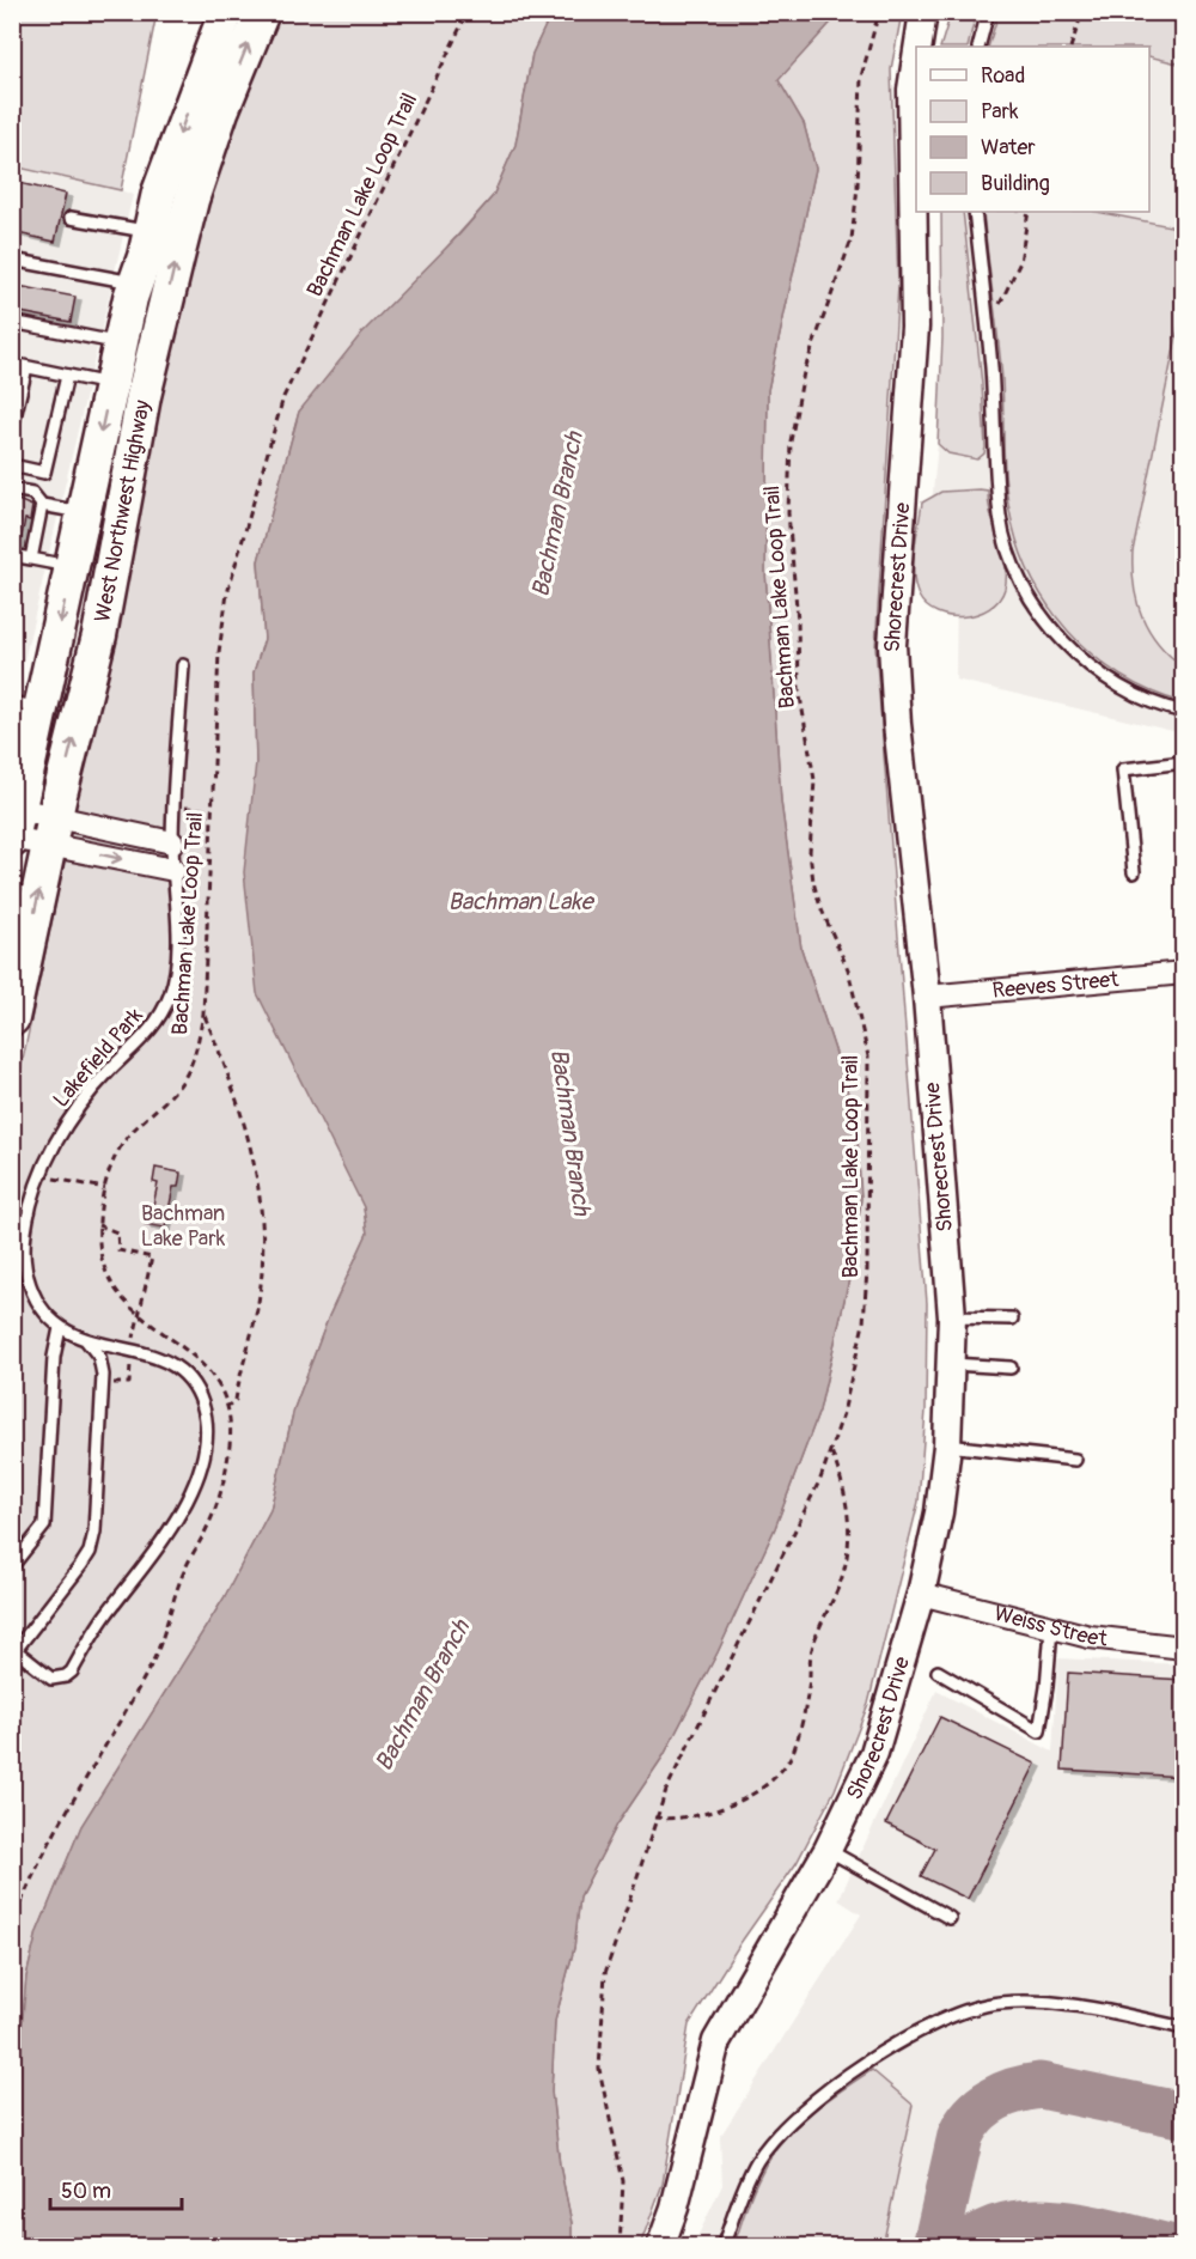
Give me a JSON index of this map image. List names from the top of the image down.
{
  "streets": {
    "main road": ["West Northwest Highway"],
    "street": ["Shorecrest Drive", "Reeves Street", "Weiss Street"],
    "lane": ["Lakefield Park"],
    "path": ["Bachman Lake Loop Trail"]
  },
  "crossings": [
    ["Shorecrest Drive", "Reeves Street"],
    ["Shorecrest Drive", "Weiss Street"]
  ],
  "water": ["Bachman Branch", "Bachman Lake"],
  "parks": ["Bachman Lake Park"],
  "legend": [
    "Road",
    "Park",
    "Water",
    "Building"
  ],
  "scale_bar": "50 m"
}
